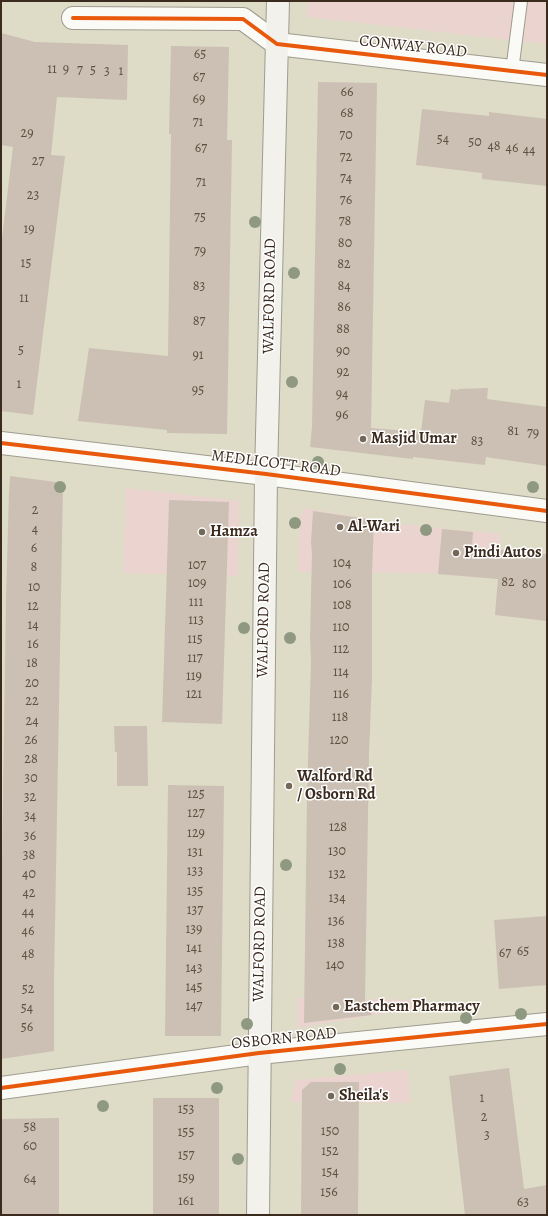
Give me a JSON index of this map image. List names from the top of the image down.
{
  "streets": {
    "main road": ["WALFORD ROAD"],
    "street": ["CONWAY ROAD", "MEDLICOTT ROAD", "OSBORN ROAD"]
  },
  "crossings": [
    ["CONWAY ROAD", "WALFORD ROAD"],
    ["WALFORD ROAD", "MEDLICOTT ROAD"],
    ["WALFORD ROAD", "OSBORN ROAD"]
  ],
  "places": [
    "Masjid Umar",
    "Al-Wari",
    "Hamza",
    "Pindi Autos",
    "Walford Rd / Osborn Rd",
    "Eastchem Pharmacy",
    "Sheila's"
  ],
  "house_numbers": [
    "65",
    "11",
    "9",
    "7",
    "5",
    "3",
    "1",
    "67",
    "66",
    "69",
    "68",
    "71",
    "29",
    "70",
    "54",
    "50",
    "48",
    "67",
    "46",
    "44",
    "72",
    "27",
    "74",
    "71",
    "23",
    "76",
    "75",
    "78",
    "19",
    "80",
    "79",
    "15",
    "82",
    "83",
    "84",
    "11",
    "86",
    "87",
    "88",
    "5",
    "90",
    "91",
    "92",
    "1",
    "95",
    "94",
    "96",
    "81",
    "79",
    "83",
    "2",
    "4",
    "6",
    "104",
    "107",
    "8",
    "82",
    "109",
    "106",
    "80",
    "10",
    "111",
    "108",
    "12",
    "113",
    "14",
    "110",
    "115",
    "16",
    "112",
    "117",
    "18",
    "114",
    "119",
    "20",
    "121",
    "116",
    "22",
    "118",
    "24",
    "26",
    "120",
    "28",
    "30",
    "125",
    "32",
    "127",
    "34",
    "128",
    "129",
    "36",
    "130",
    "131",
    "38",
    "133",
    "40",
    "132",
    "135",
    "42",
    "134",
    "137",
    "44",
    "136",
    "139",
    "46",
    "138",
    "141",
    "65",
    "67",
    "48",
    "140",
    "143",
    "145",
    "52",
    "147",
    "54",
    "56",
    "1",
    "153",
    "2",
    "58",
    "150",
    "155",
    "3",
    "60",
    "152",
    "157",
    "154",
    "159",
    "64",
    "156",
    "161",
    "63"
  ]
}
